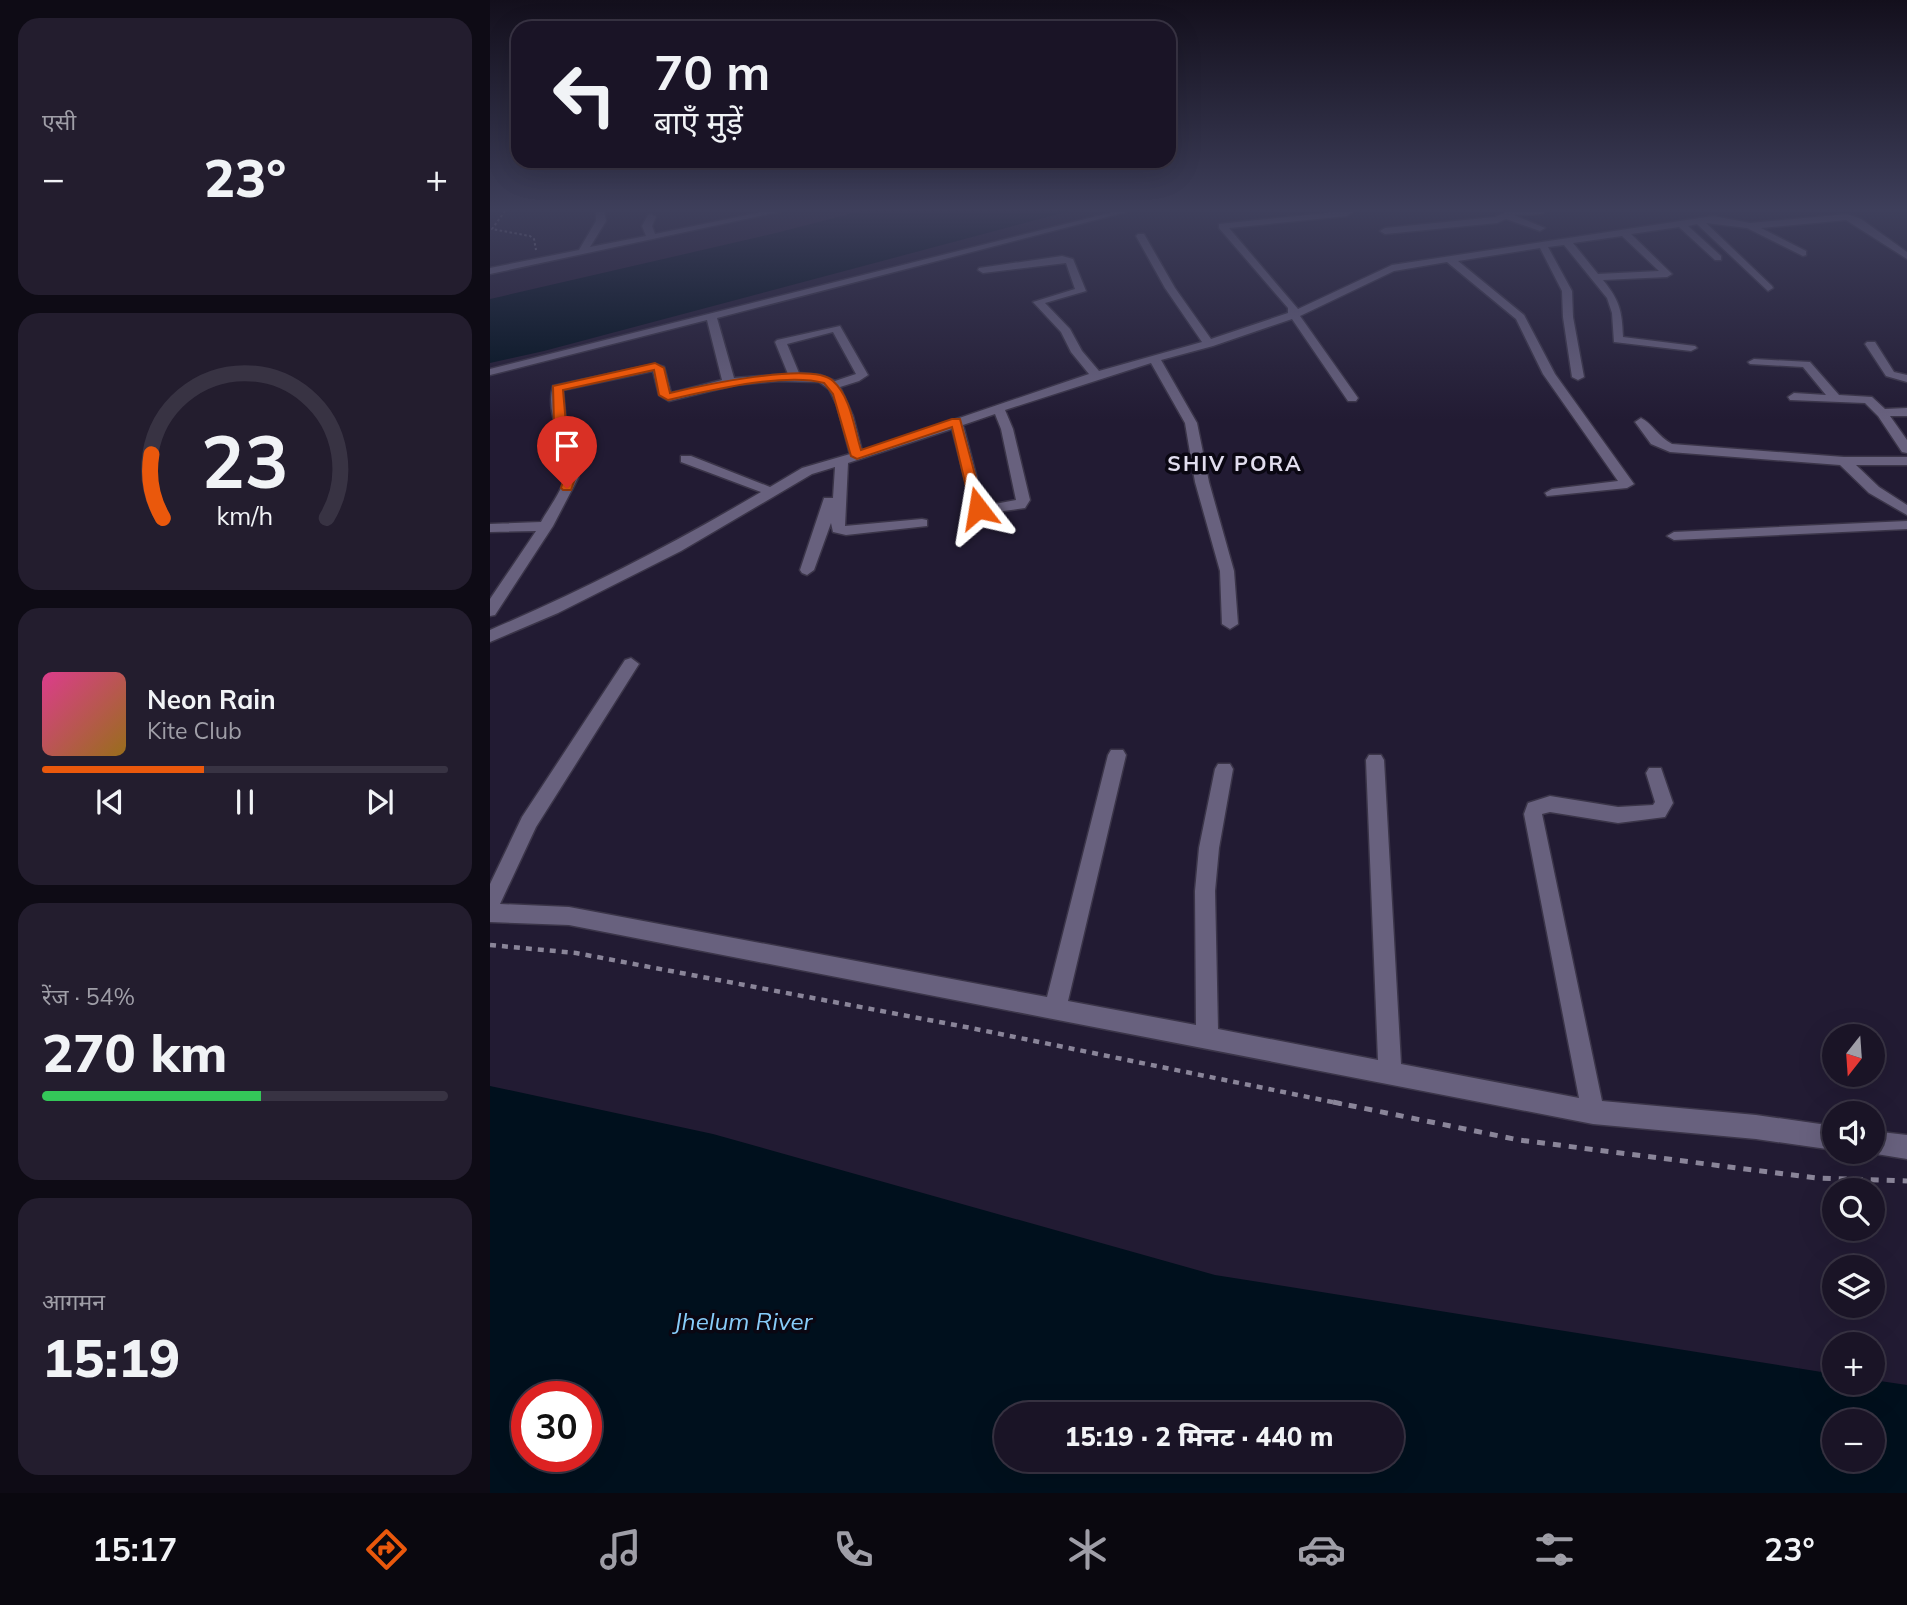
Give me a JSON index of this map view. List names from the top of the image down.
{
  "districts": ["SHIV PORA"],
  "water": ["Jhelum River"],
  "north": "bottom",
  "page": {
    "tile": [
      "एसी",
      ["रेंज · 54%", "270 km"],
      ["आगमन", "15:19"]
    ],
    "turn": ["70 m", "बाएँ मुड़ें"],
    "heat": ["−", "23°", "+"],
    "song": ["Neon Rain", "Kite Club"],
    "map_buttons": ["+", "−"],
    "limit": "30",
    "trip": "15:19 · 2 मिनट · 440 m",
    "tabs": ["15:17", "23°"],
    "gauge": ["23", "km/h"]
  }
}
